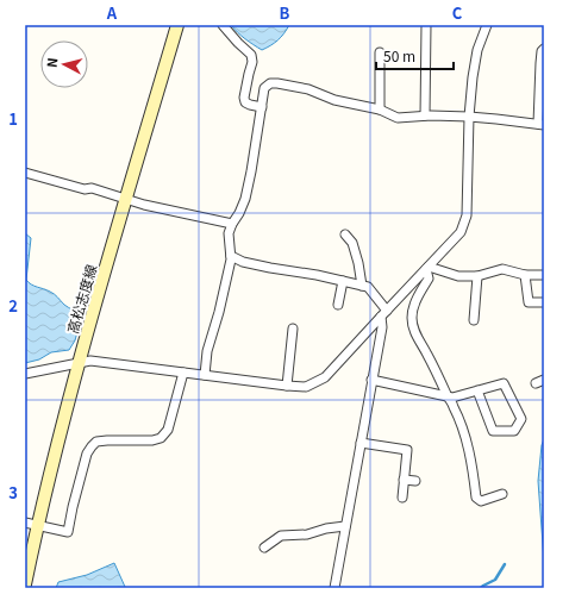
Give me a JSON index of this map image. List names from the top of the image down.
{
  "streets": {
    "main road": ["高松志度線"]
  },
  "scale_bar": "50 m",
  "north": "left",
  "grid": {
    "columns": ["A", "B", "C"],
    "rows": ["1", "2", "3"]
  }
}
